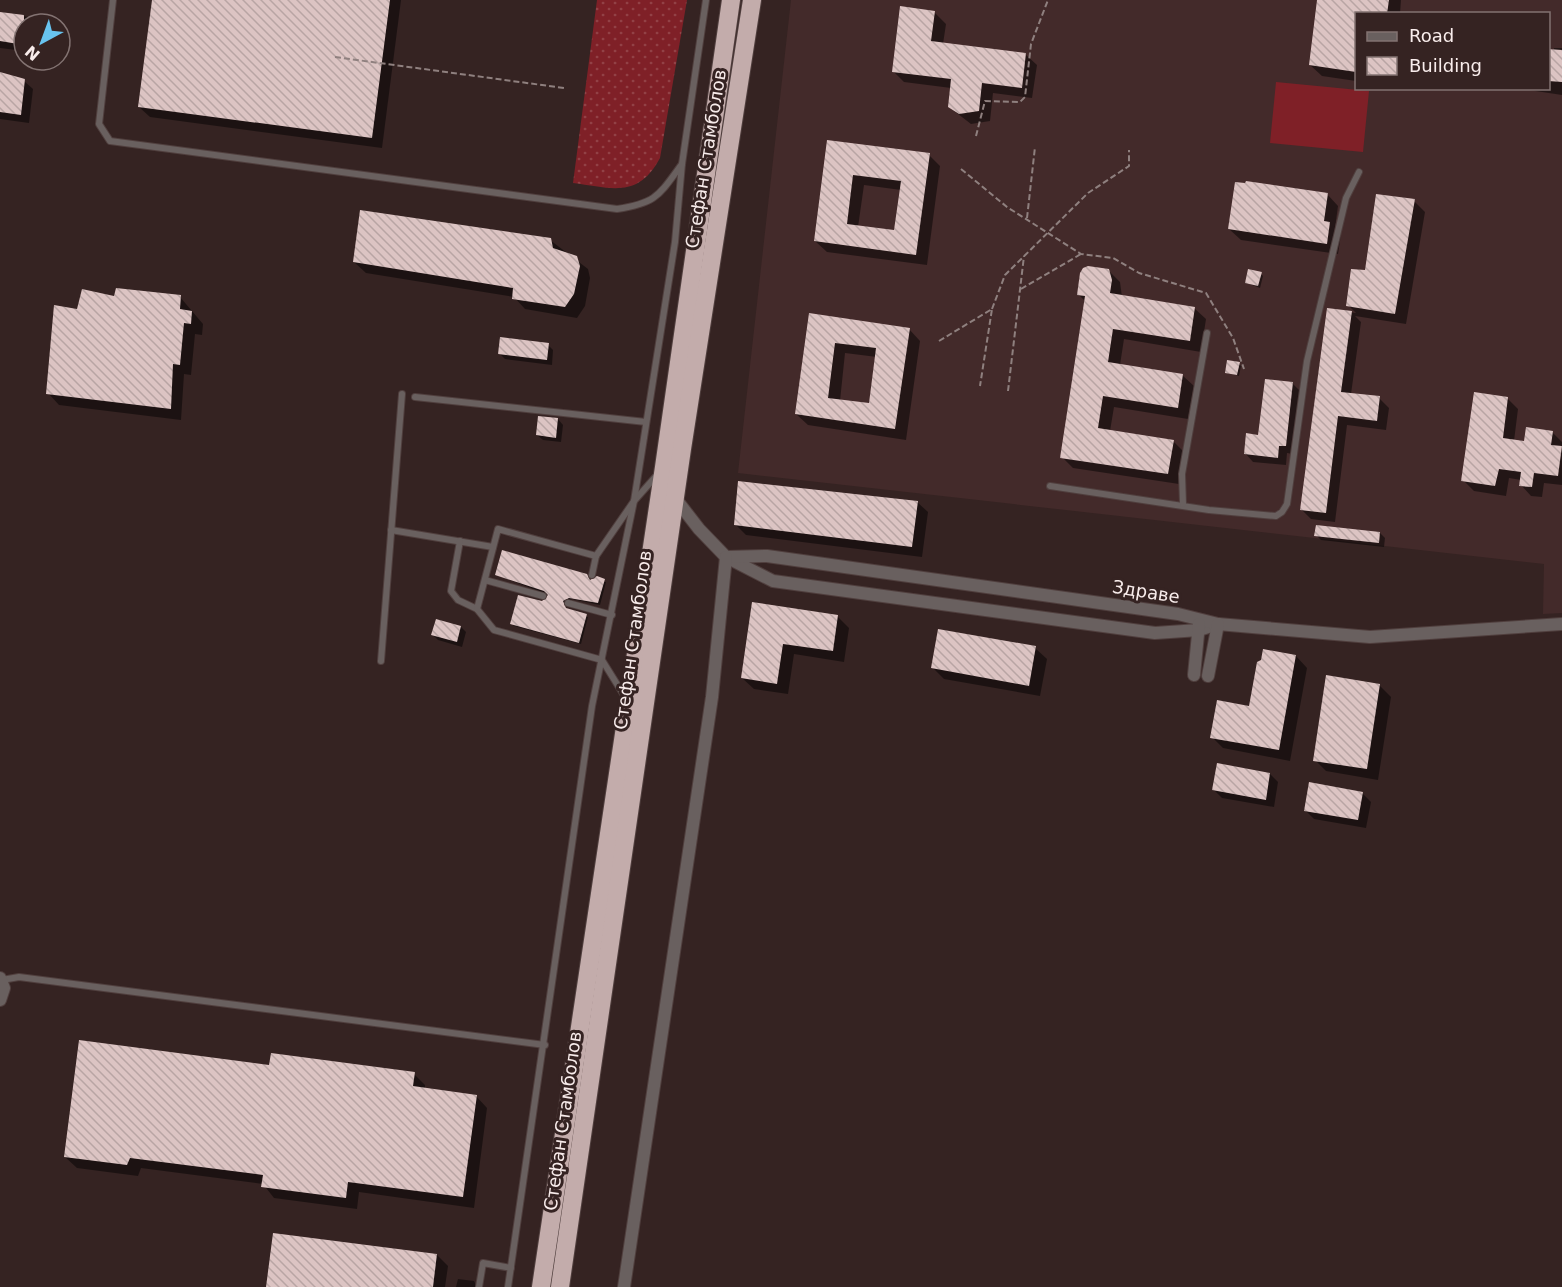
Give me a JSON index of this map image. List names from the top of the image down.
{
  "streets": {
    "highway": ["Стефан Стамболов"],
    "street": ["Здраве"]
  },
  "legend": ["Road", "Building"],
  "north": "bottom left"
}
